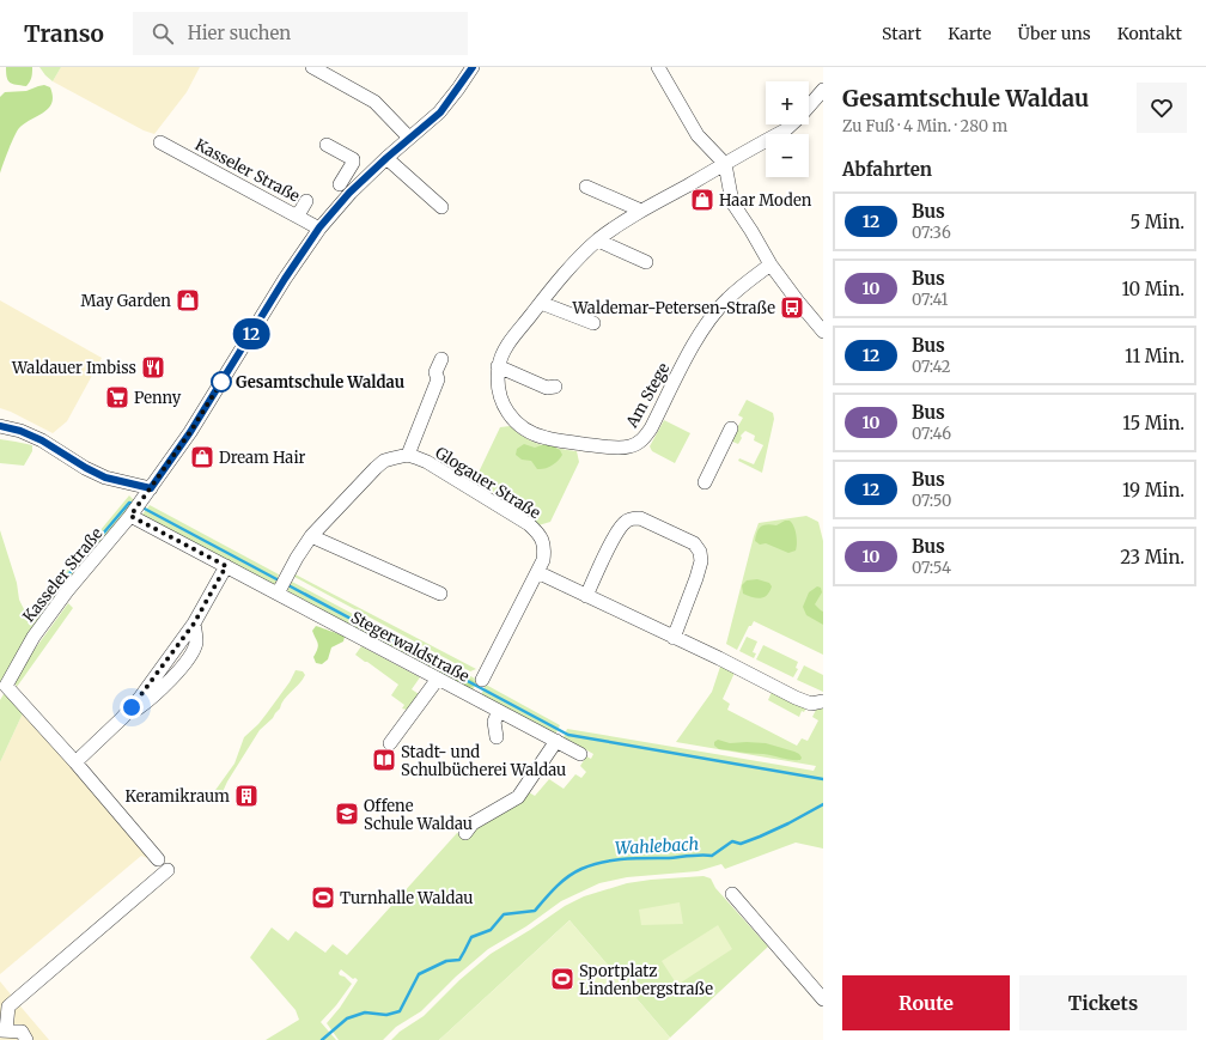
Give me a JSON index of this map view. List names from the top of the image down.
{
  "streets": {
    "street": [
      "Kasseler Straße",
      "Am Stege",
      "Glogauer Straße",
      "Stegerwaldstraße"
    ]
  },
  "crossings": [
    ["Kasseler Straße", "Stegerwaldstraße"]
  ],
  "water": ["Wahlebach"],
  "places": {
    "shop": ["Haar Moden", "May Garden", "Dream Hair"],
    "bus stop": ["Waldemar-Petersen-Straße"],
    "restaurant": ["Waldauer Imbiss"],
    "other": ["Gesamtschule Waldau"],
    "supermarket": ["Penny"],
    "library": ["Stadt- und Schulbücherei Waldau"],
    "building": ["Keramikraum"],
    "school or university": ["Offene Schule Waldau"],
    "sports": ["Turnhalle Waldau", "Sportplatz Lindenbergstraße"]
  },
  "lines": ["bus line 12"],
  "page": {
    "header": "Transo",
    "search": "Hier suchen",
    "nav": [
      "Start",
      "Karte",
      "Über uns",
      "Kontakt"
    ],
    "on_map": "12",
    "heading": [
      ["Gesamtschule Waldau", "Zu Fuß · 4 Min. · 280 m"],
      "Abfahrten"
    ],
    "map_buttons": ["+", "−"],
    "list": [
      {
        "mark": "12",
        "name": "Bus",
        "note": "07:36",
        "value": "5 Min."
      },
      {
        "mark": "10",
        "name": "Bus",
        "note": "07:41",
        "value": "10 Min."
      },
      {
        "mark": "12",
        "name": "Bus",
        "note": "07:42",
        "value": "11 Min."
      },
      {
        "mark": "10",
        "name": "Bus",
        "note": "07:46",
        "value": "15 Min."
      },
      {
        "mark": "12",
        "name": "Bus",
        "note": "07:50",
        "value": "19 Min."
      },
      {
        "mark": "10",
        "name": "Bus",
        "note": "07:54",
        "value": "23 Min."
      }
    ],
    "buttons": ["Route", "Tickets"]
  }
}
